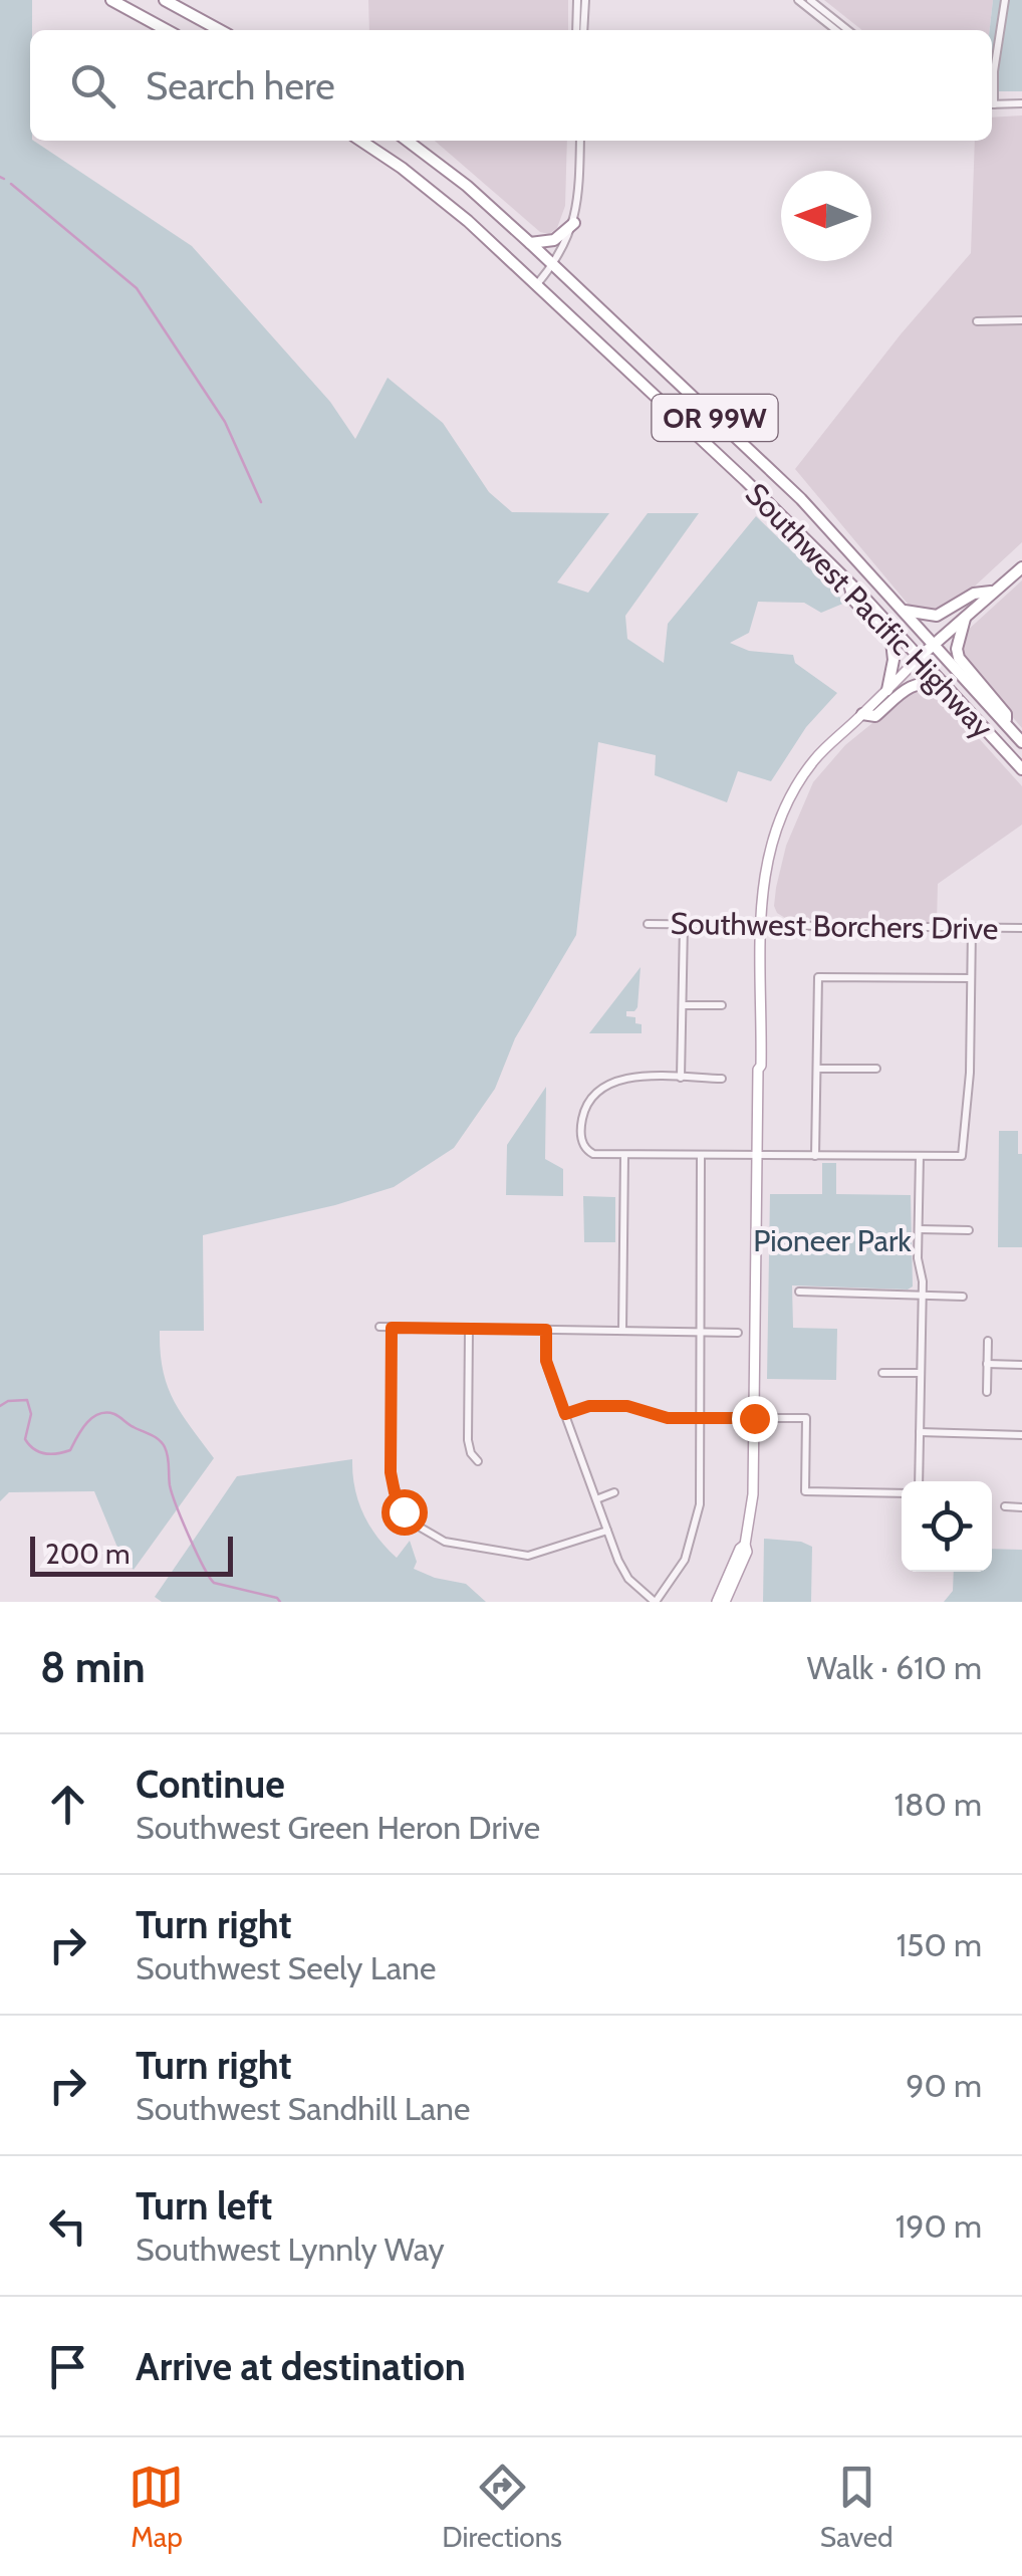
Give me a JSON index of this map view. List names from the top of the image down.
{
  "streets": {
    "highway": ["OR 99W", "Southwest Pacific Highway"],
    "street": ["Southwest Borchers Drive"]
  },
  "parks": ["Pioneer Park"],
  "scale_bar": "200 m",
  "north": "left",
  "page": {
    "search": "Search here",
    "scale": "200 m",
    "heading": ["8 min", "Walk · 610 m"],
    "list": [
      ["Continue", "Southwest Green Heron Drive", "180 m"],
      ["Turn right", "Southwest Seely Lane", "150 m"],
      ["Turn right", "Southwest Sandhill Lane", "90 m"],
      ["Turn left", "Southwest Lynnly Way", "190 m"],
      "Arrive at destination"
    ],
    "nav": ["Map", "Directions", "Saved"]
  }
}
